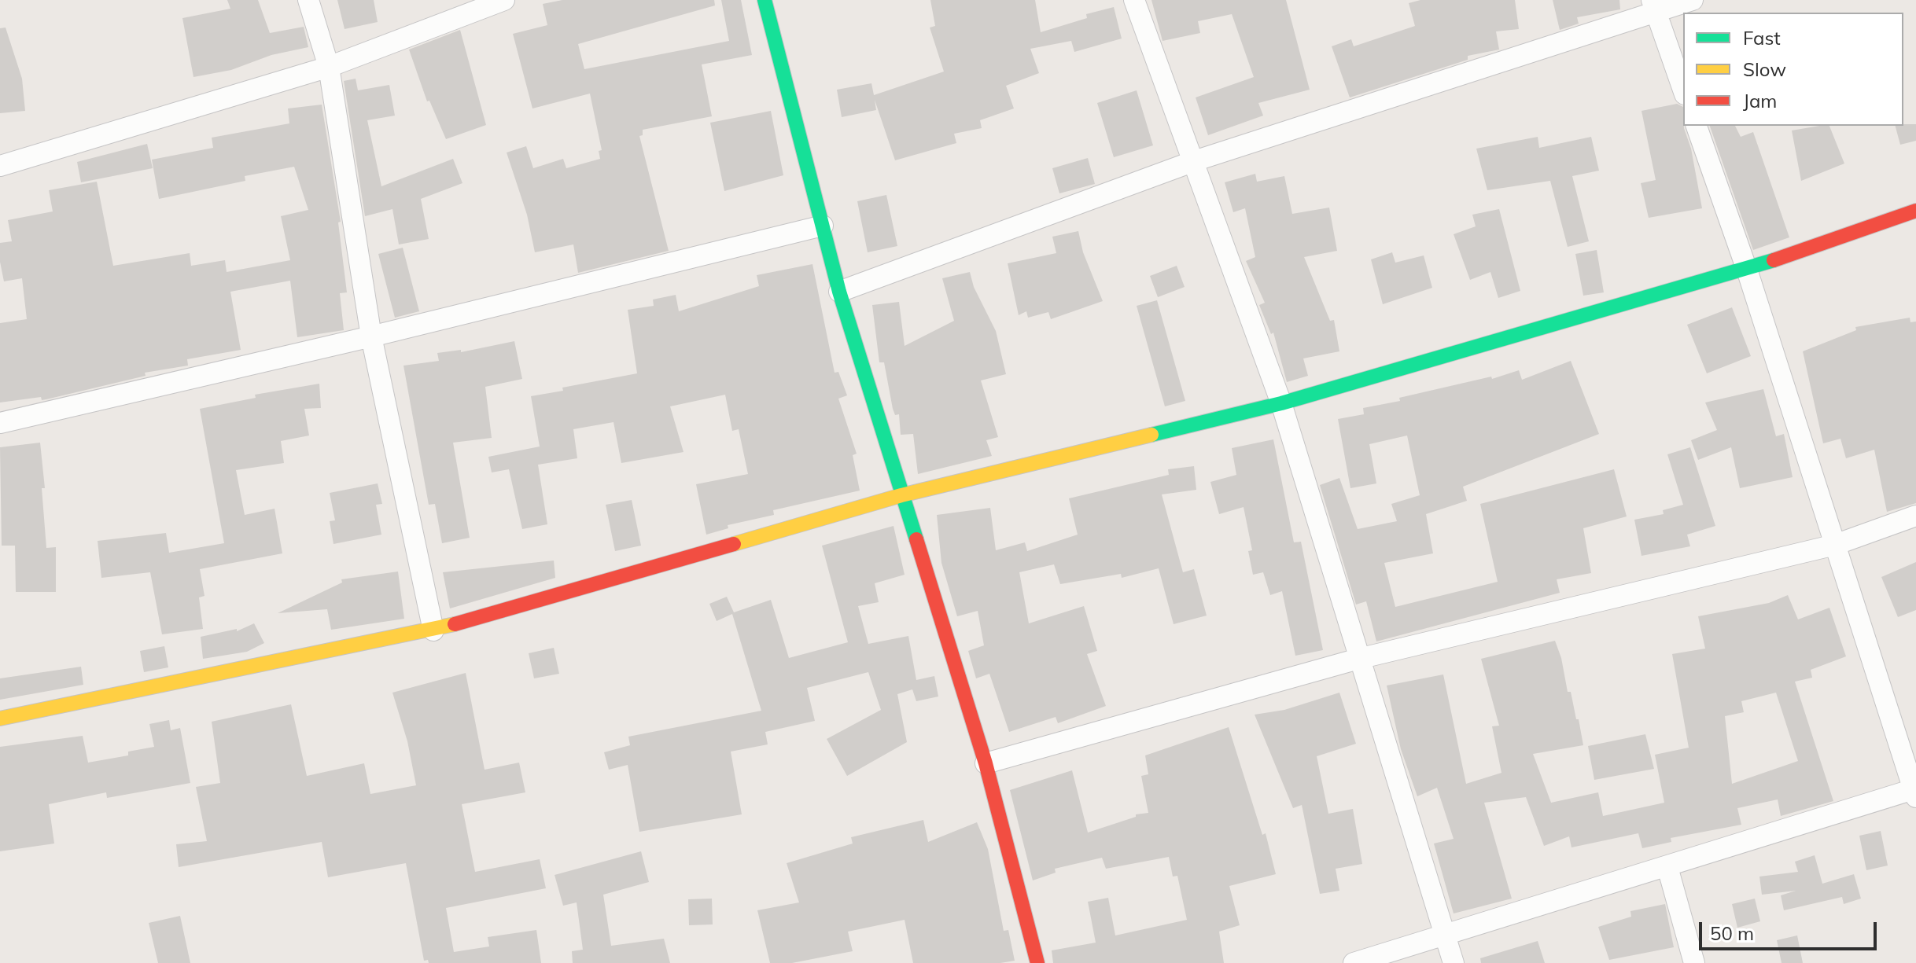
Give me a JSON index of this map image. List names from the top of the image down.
{
  "legend": ["Fast", "Slow", "Jam"],
  "scale_bar": "50 m"
}
